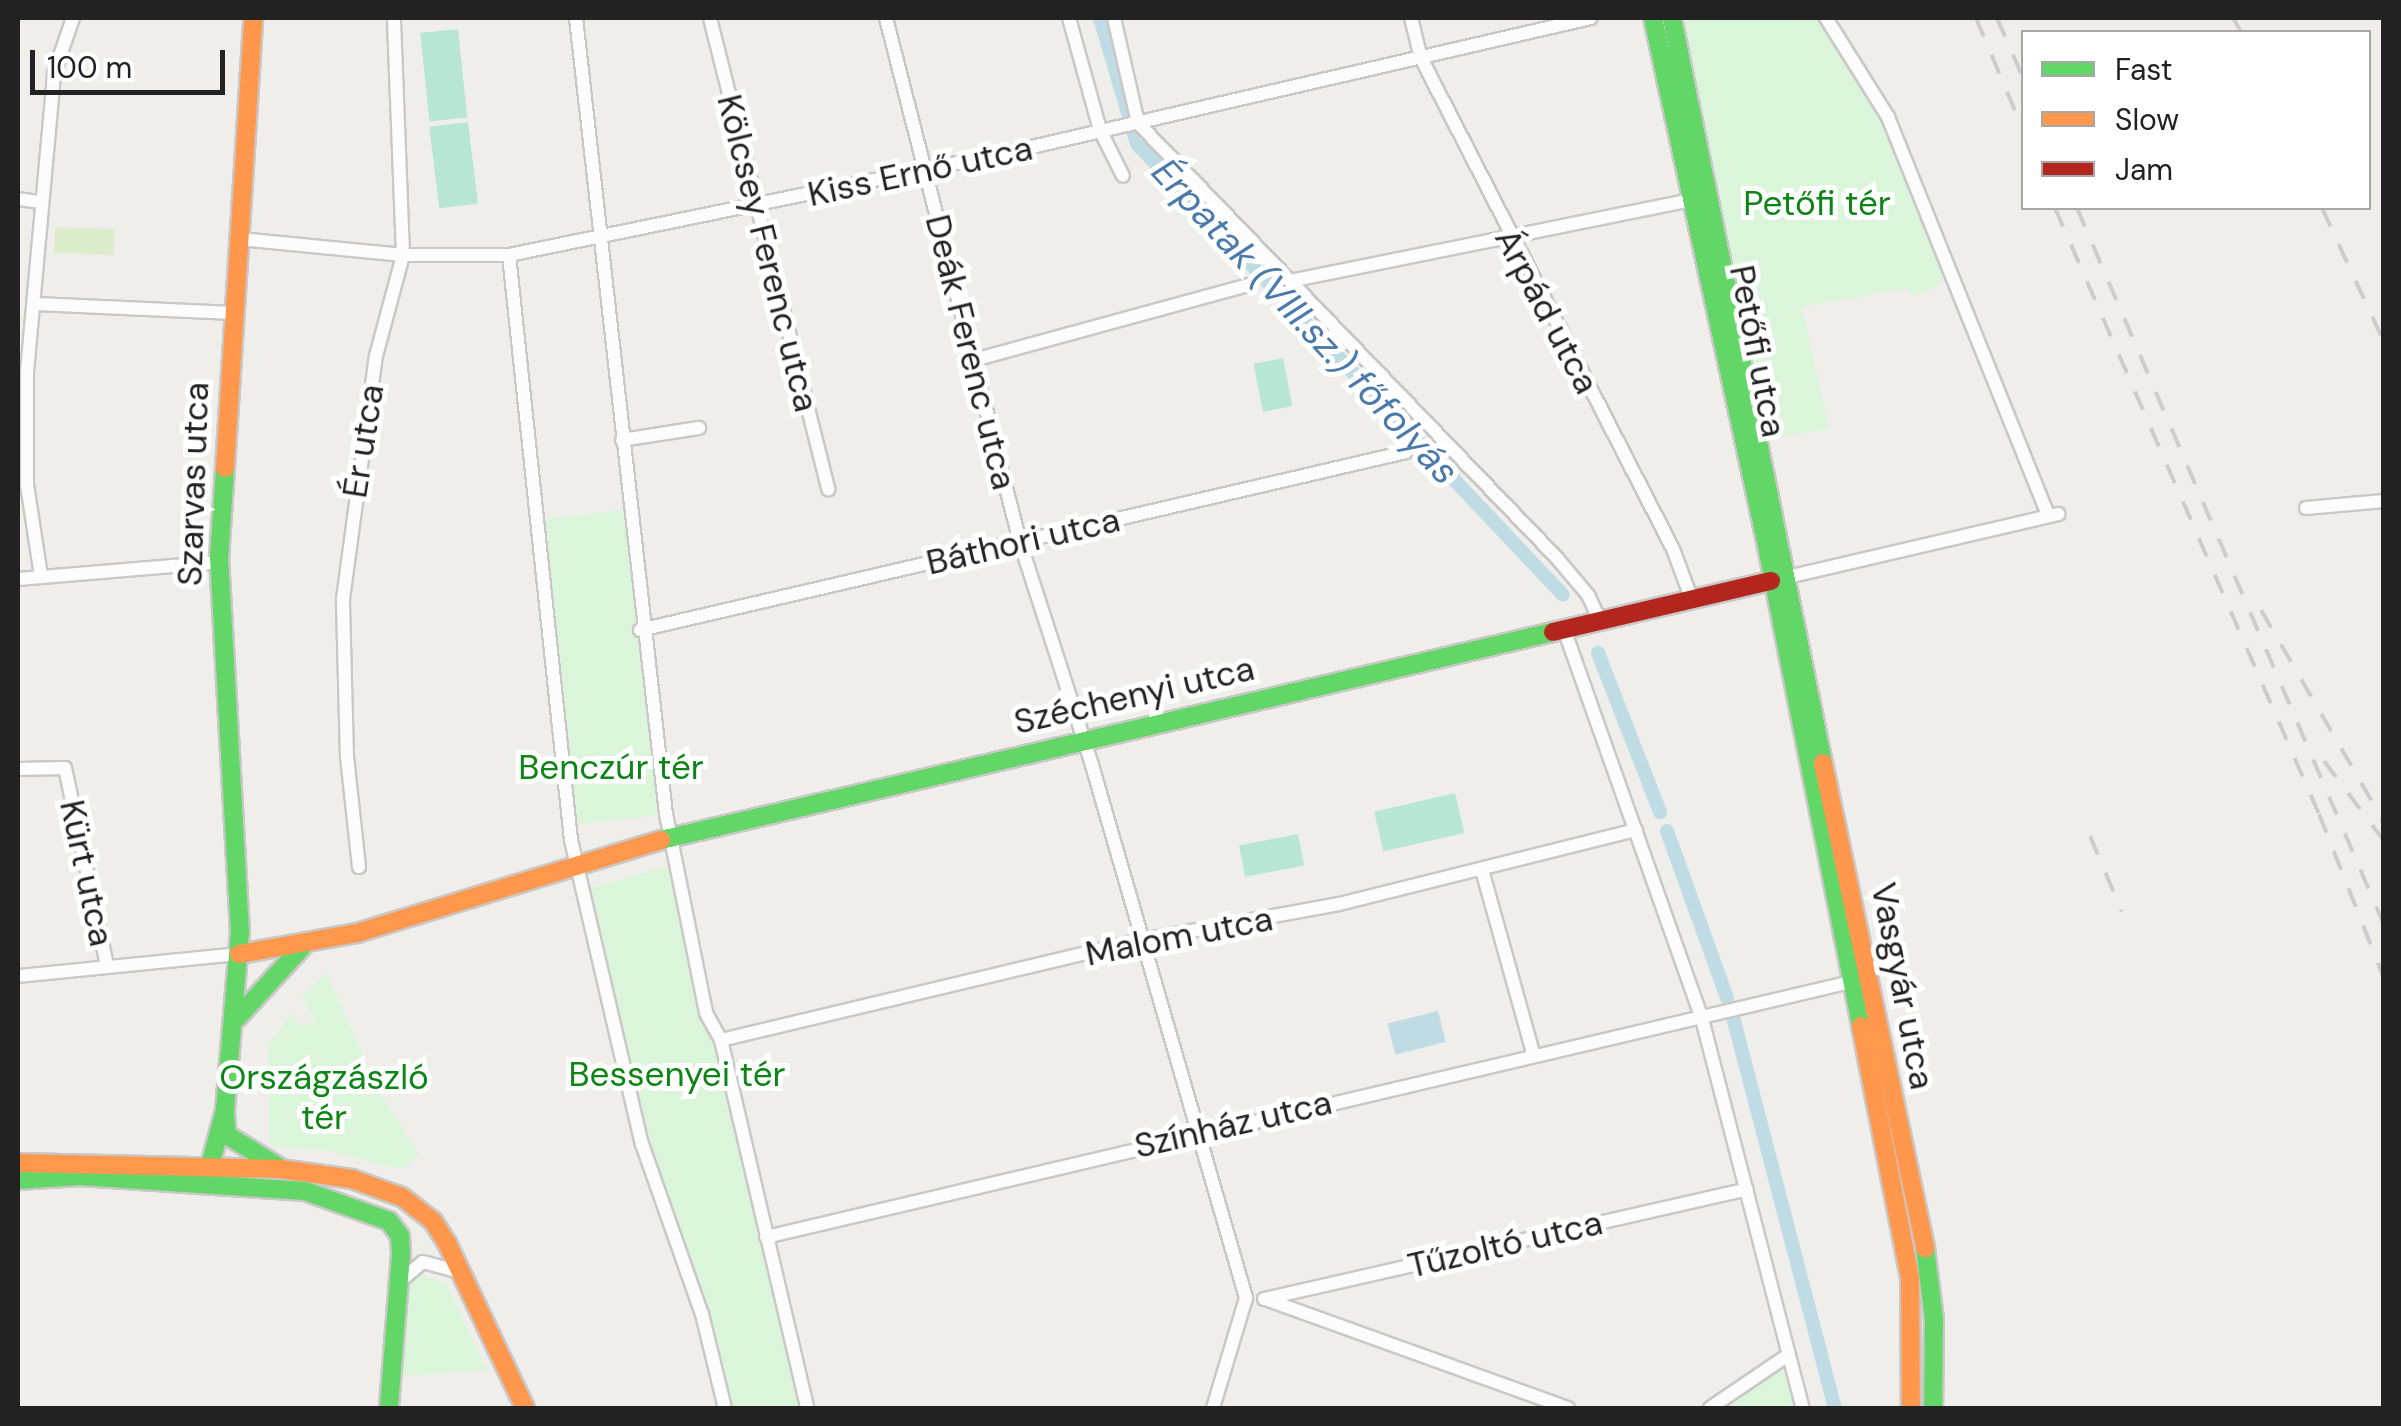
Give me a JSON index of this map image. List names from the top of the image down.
{
  "streets": {
    "street": [
      "Kiss Ernő utca",
      "Kölcsey Ferenc utca",
      "Árpád utca",
      "Petőfi utca",
      "Deák Ferenc utca",
      "Ér utca",
      "Szarvas utca",
      "Báthori utca",
      "Széchenyi utca",
      "Kürt utca",
      "Malom utca",
      "Vasgyár utca",
      "Színház utca",
      "Tűzoltó utca"
    ]
  },
  "crossings": [
    ["Kiss Ernő utca", "Kölcsey Ferenc utca"],
    ["Kiss Ernő utca", "Árpád utca"],
    ["Kiss Ernő utca", "Deák Ferenc utca"],
    ["Kiss Ernő utca", "Ér utca"],
    ["Kiss Ernő utca", "Szarvas utca"],
    ["Árpád utca", "Széchenyi utca"],
    ["Petőfi utca", "Széchenyi utca"],
    ["Petőfi utca", "Vasgyár utca"],
    ["Deák Ferenc utca", "Báthori utca"],
    ["Deák Ferenc utca", "Széchenyi utca"],
    ["Deák Ferenc utca", "Malom utca"],
    ["Deák Ferenc utca", "Színház utca"],
    ["Szarvas utca", "Széchenyi utca"],
    ["Széchenyi utca", "Vasgyár utca"],
    ["Vasgyár utca", "Színház utca"]
  ],
  "water": ["Érpatak (VIII.sz.) főfolyás"],
  "parks": [
    "Petőfi tér",
    "Benczúr tér",
    "Bessenyei tér",
    "Országzászló tér"
  ],
  "legend": ["Fast", "Slow", "Jam"],
  "scale_bar": "100 m"
}
